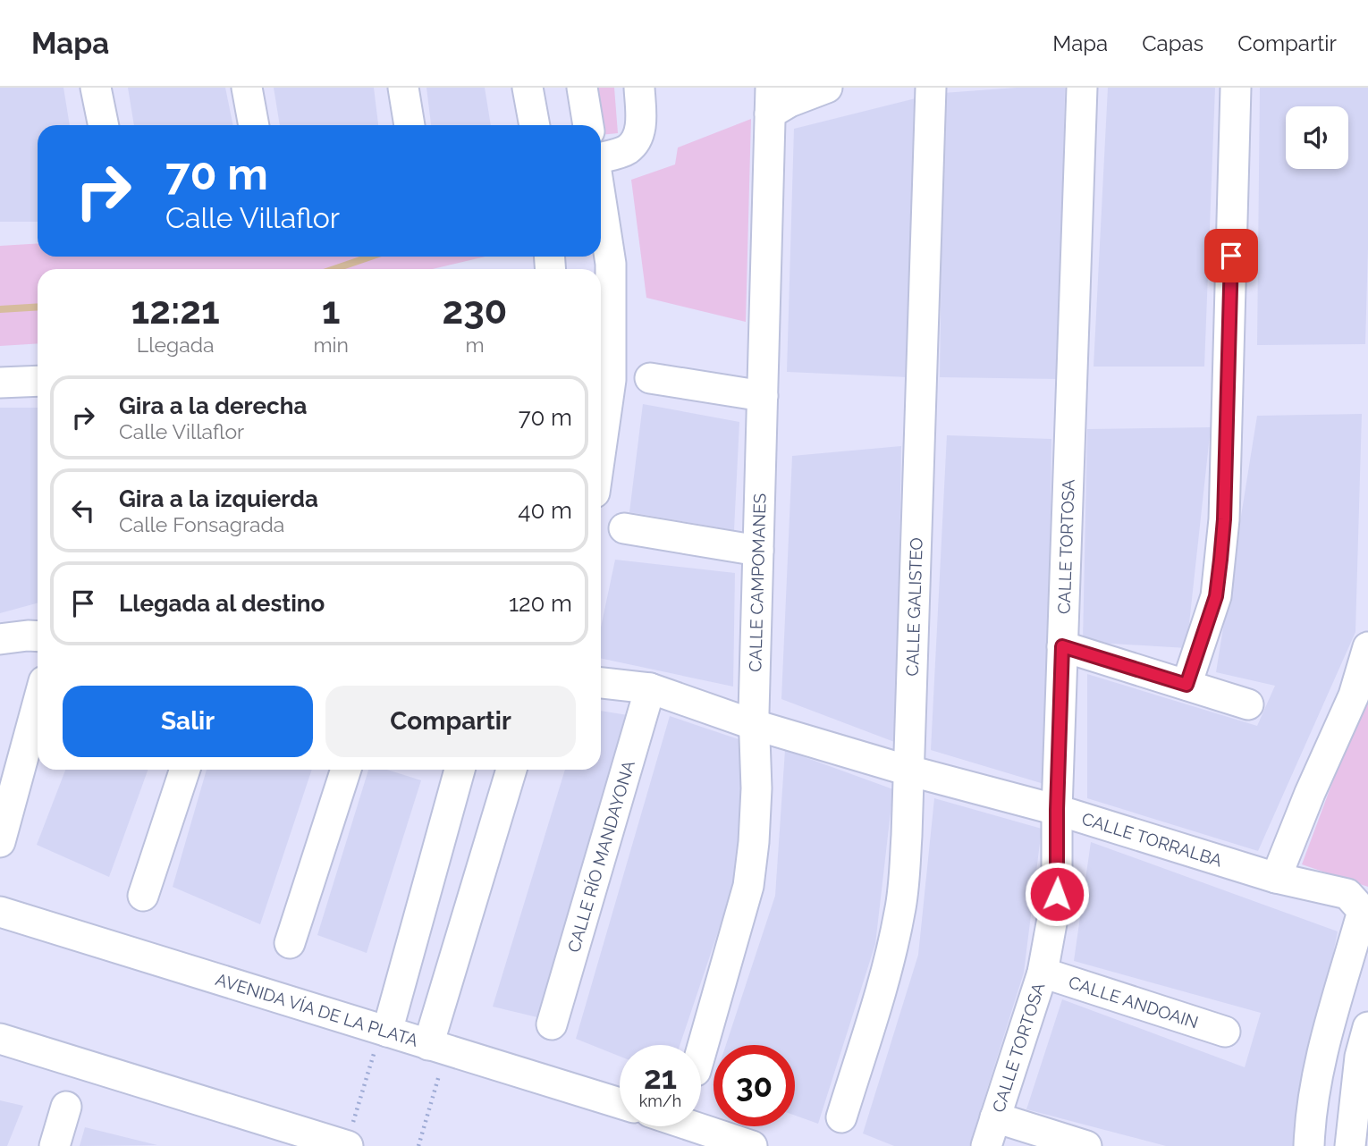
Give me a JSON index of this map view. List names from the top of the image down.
{
  "streets": {
    "street": [
      "CALLE TORTOSA",
      "CALLE CAMPOMANES",
      "CALLE GALISTEO",
      "CALLE TORRALBA",
      "CALLE RÍO MANDAYONA",
      "CALLE ANDOAIN",
      "AVENIDA VÍA DE LA PLATA"
    ]
  },
  "crossings": [
    ["CALLE TORTOSA", "CALLE TORRALBA"],
    ["CALLE TORTOSA", "CALLE ANDOAIN"],
    ["CALLE CAMPOMANES", "CALLE TORRALBA"],
    ["CALLE GALISTEO", "CALLE TORRALBA"],
    ["CALLE TORRALBA", "CALLE RÍO MANDAYONA"]
  ],
  "page": {
    "header": "Mapa",
    "nav": ["Mapa", "Capas", "Compartir"],
    "turn": ["70 m", "Calle Villaflor"],
    "eta": [
      "12:21",
      "Llegada",
      "1",
      "min",
      "230",
      "m"
    ],
    "list": [
      {
        "name": "Gira a la derecha",
        "note": "Calle Villaflor",
        "value": "70 m"
      },
      {
        "name": "Gira a la izquierda",
        "note": "Calle Fonsagrada",
        "value": "40 m"
      },
      {
        "name": "Llegada al destino",
        "value": "120 m"
      }
    ],
    "buttons": ["Salir", "Compartir"],
    "speed": "21 km/h",
    "limit": "30"
  }
}
